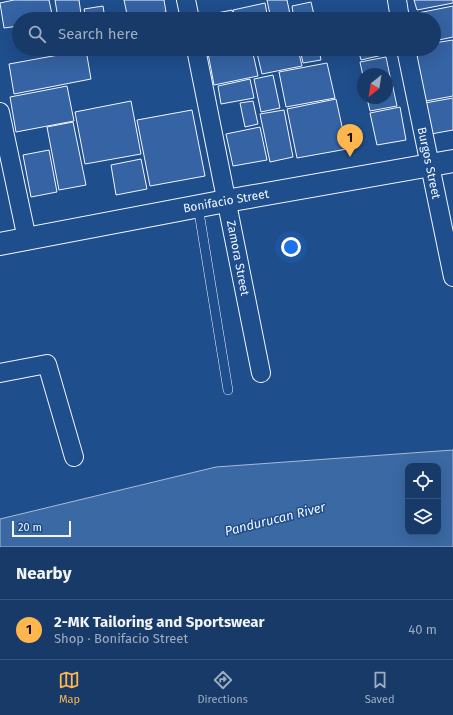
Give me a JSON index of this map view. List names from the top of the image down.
{
  "streets": {
    "street": ["Burgos Street", "Bonifacio Street", "Zamora Street"]
  },
  "crossings": [
    ["Burgos Street", "Bonifacio Street"],
    ["Bonifacio Street", "Zamora Street"]
  ],
  "water": ["Pandurucan River"],
  "scale_bar": "20 m",
  "north": "bottom left",
  "page": {
    "search": "Search here",
    "pins": "1",
    "scale": "20 m",
    "heading": "Nearby",
    "list": [
      {
        "mark": "1",
        "name": "2-MK Tailoring and Sportswear",
        "note": "Shop · Bonifacio Street",
        "value": "40 m"
      }
    ],
    "nav": ["Map", "Directions", "Saved"]
  }
}
